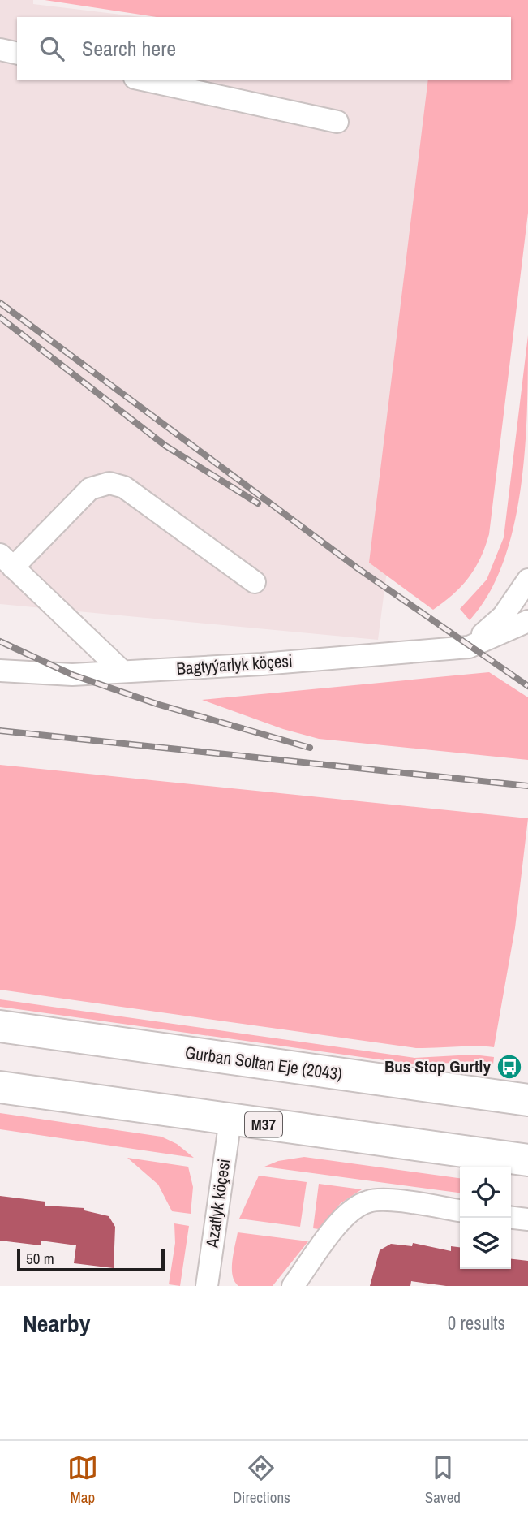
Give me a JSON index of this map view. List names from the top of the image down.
{
  "streets": {
    "highway": ["Gurban Soltan Eje (2043)", "M37"],
    "street": ["Bagtyýarlyk köçesi", "Azatlyk köçesi"]
  },
  "crossings": [
    ["M37", "Azatlyk köçesi"]
  ],
  "places": {
    "bus stop": ["Bus Stop Gurtly"]
  },
  "scale_bar": "50 m",
  "page": {
    "search": "Search here",
    "scale": "50 m",
    "heading": ["Nearby", "0 results"],
    "nav": ["Map", "Directions", "Saved"]
  }
}
